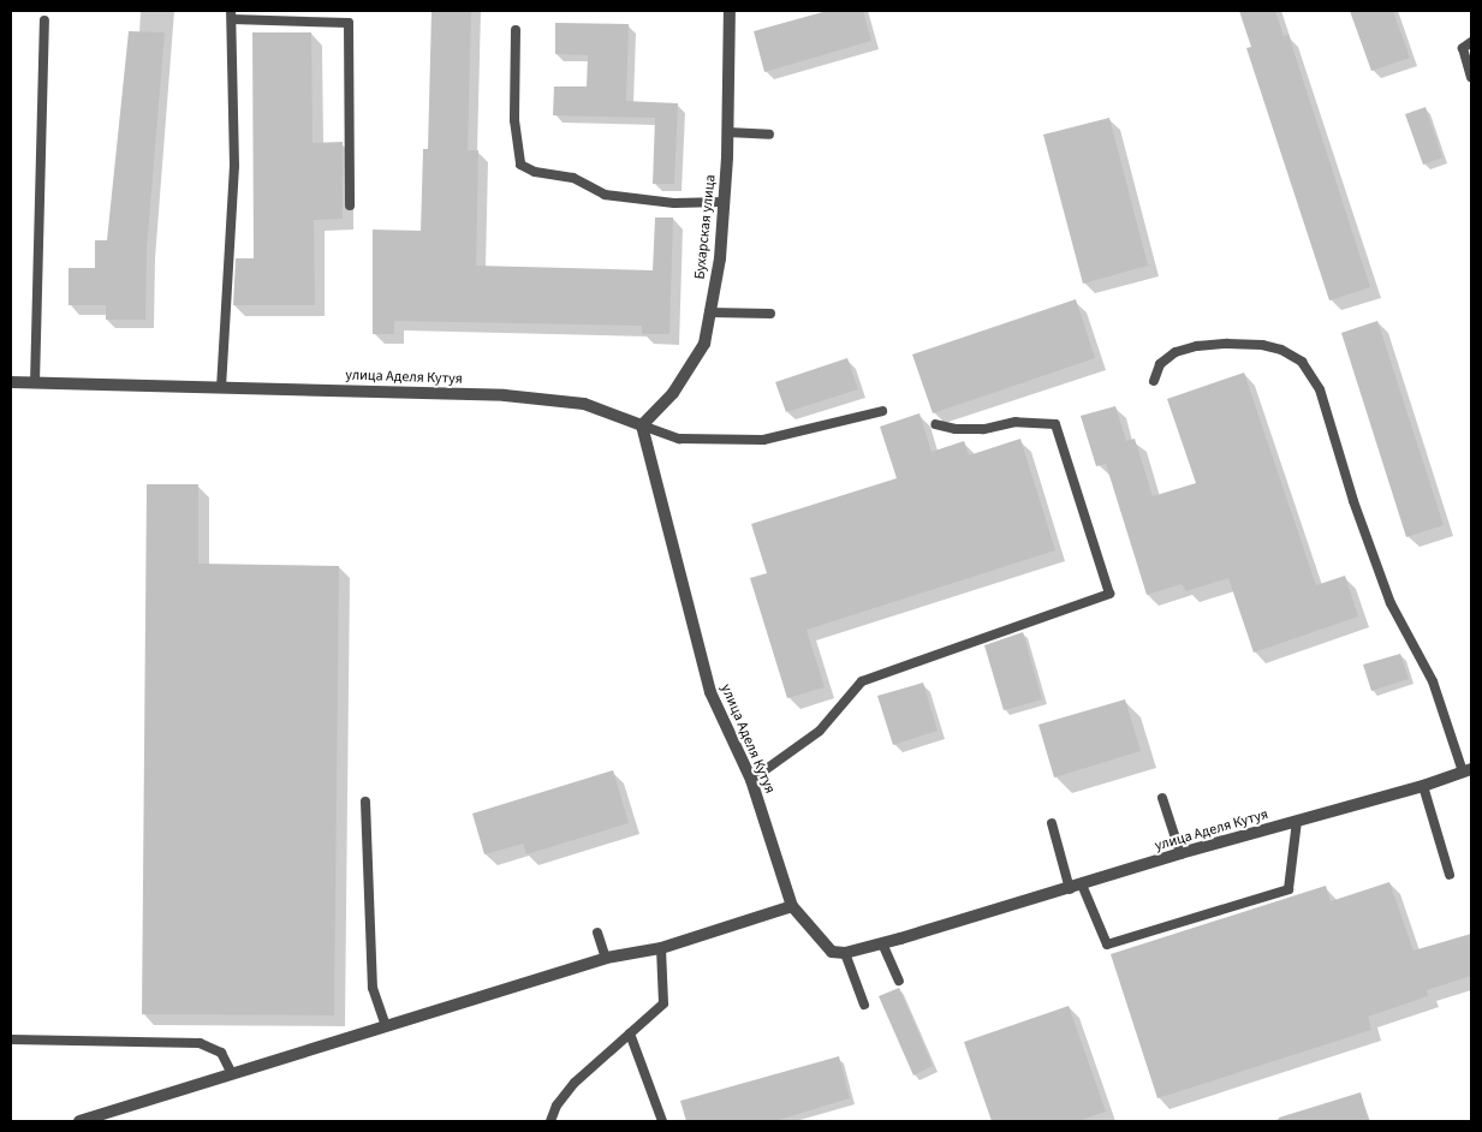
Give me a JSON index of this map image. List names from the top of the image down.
{
  "streets": {
    "street": ["Бухарская улица", "улица Аделя Кутуя"]
  },
  "crossings": [
    ["Бухарская улица", "улица Аделя Кутуя"]
  ]
}
